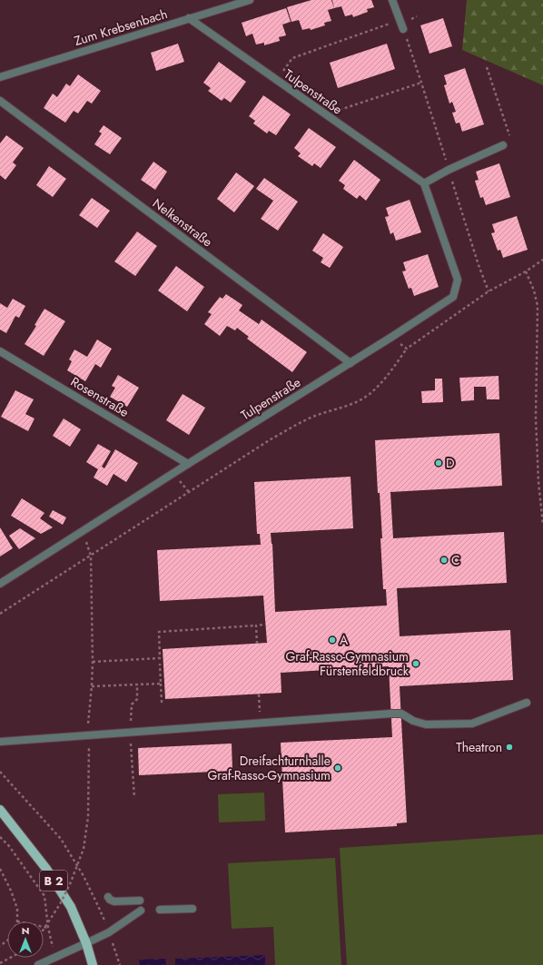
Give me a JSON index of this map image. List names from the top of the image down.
{
  "streets": {
    "main road": ["B 2"],
    "street": [
      "Zum Krebsenbach",
      "Tulpenstraße",
      "Nelkenstraße",
      "Rosenstraße"
    ]
  },
  "crossings": [
    ["Zum Krebsenbach", "Tulpenstraße"],
    ["Tulpenstraße", "Nelkenstraße"],
    ["Tulpenstraße", "Rosenstraße"]
  ],
  "places": [
    "D",
    "C",
    "A",
    "Graf-Rasso-Gymnasium Fürstenfeldbruck",
    "Theatron",
    "Dreifachturnhalle Graf-Rasso-Gymnasium"
  ],
  "north": "top"
}
